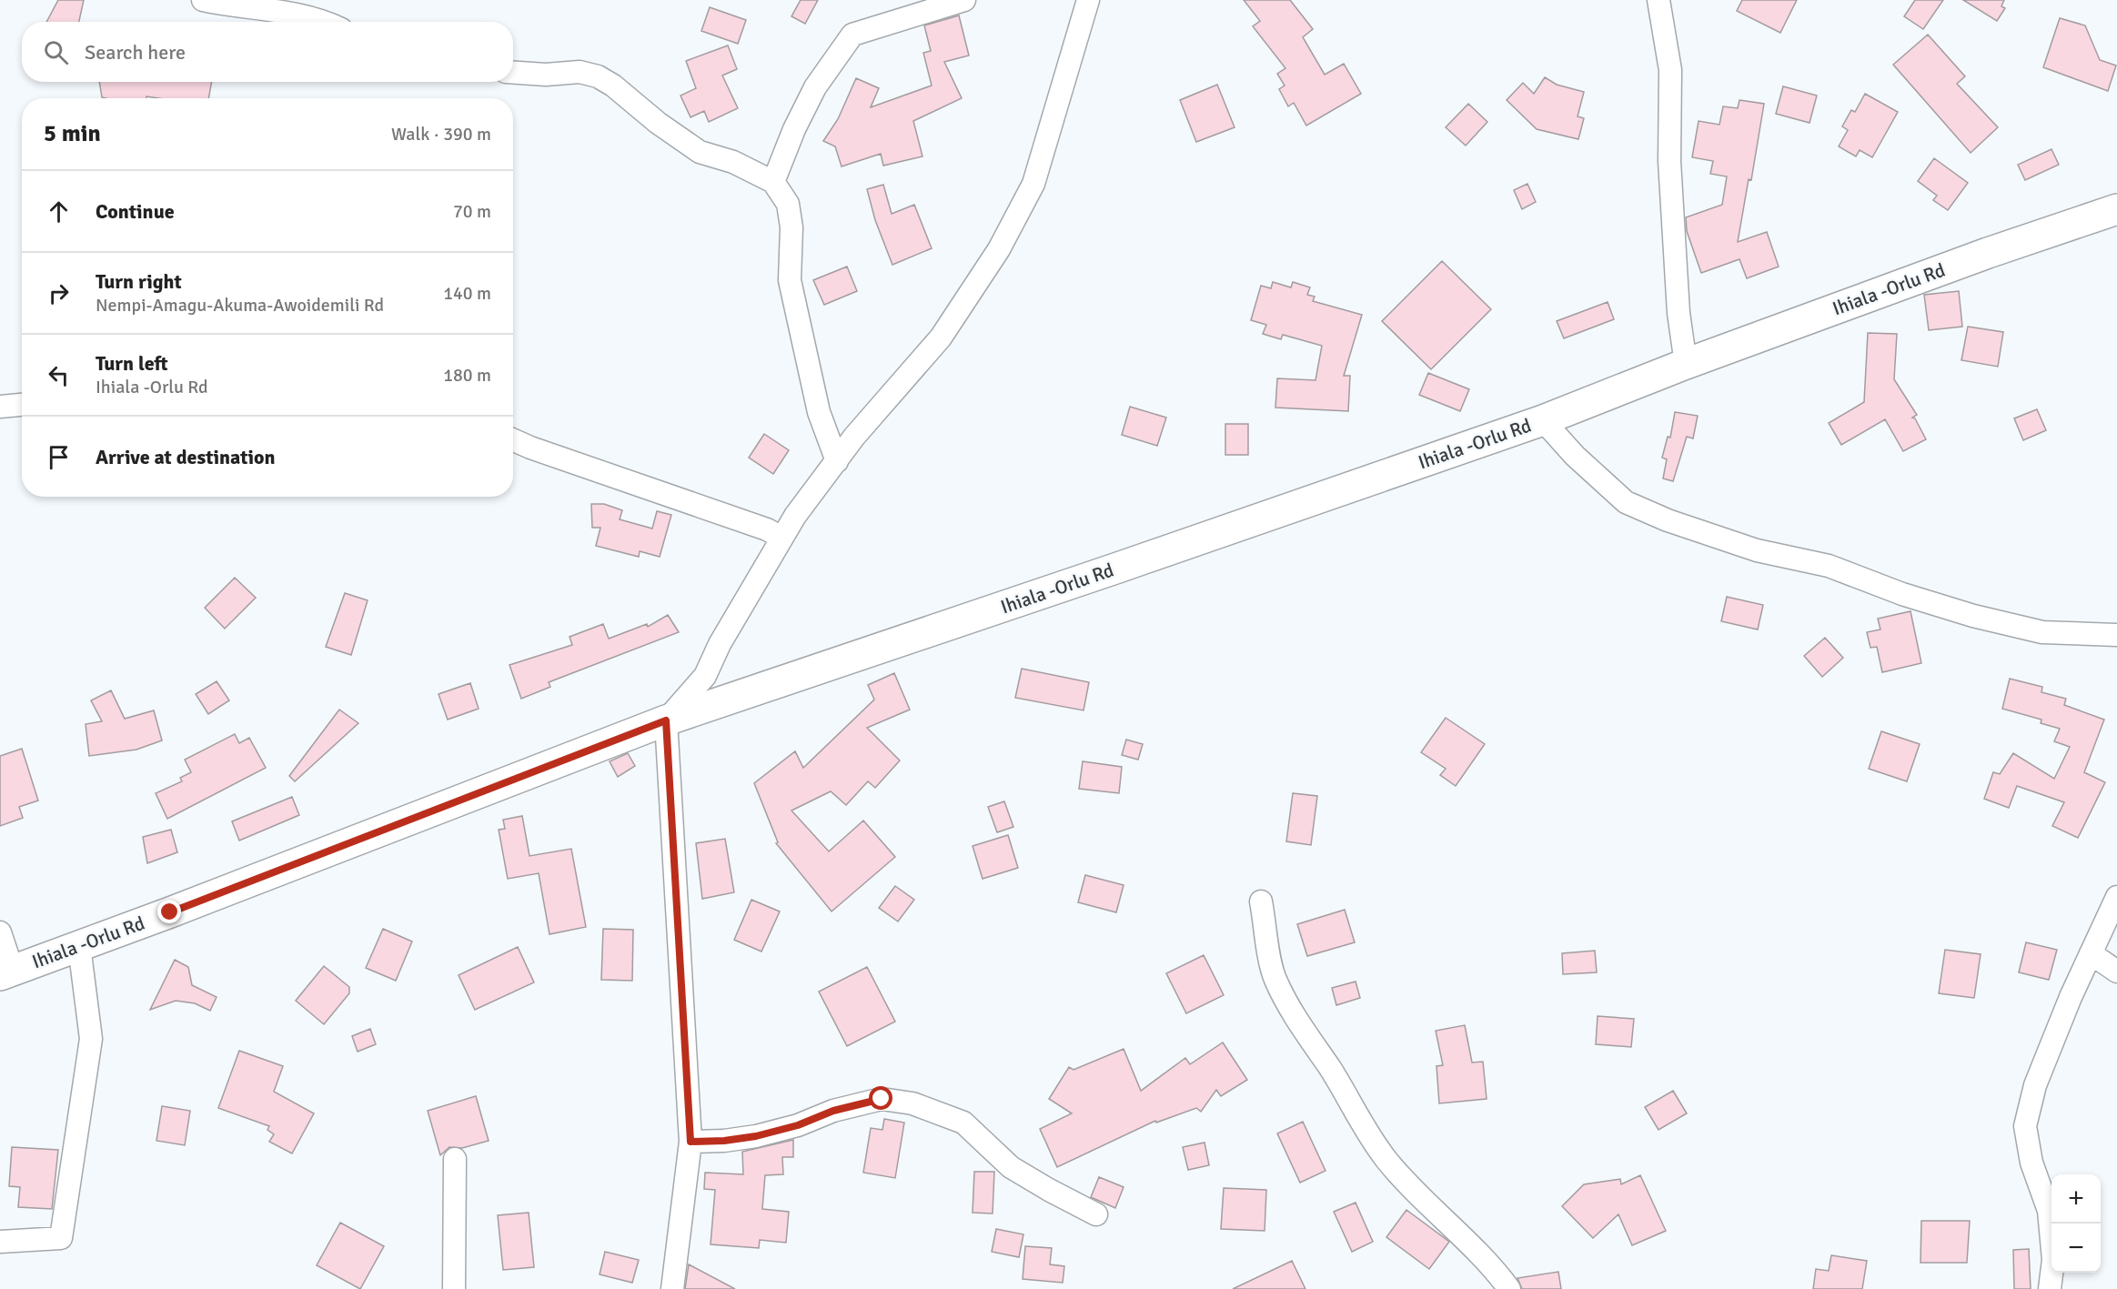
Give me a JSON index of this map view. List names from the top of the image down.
{
  "streets": {
    "main road": ["Ihiala -Orlu Rd"]
  },
  "page": {
    "search": "Search here",
    "heading": ["5 min", "Walk · 390 m"],
    "list": [
      ["Continue", "70 m"],
      ["Turn right", "Nempi-Amagu-Akuma-Awoidemili Rd", "140 m"],
      ["Turn left", "Ihiala -Orlu Rd", "180 m"],
      "Arrive at destination"
    ],
    "map_buttons": ["+", "−"]
  }
}
